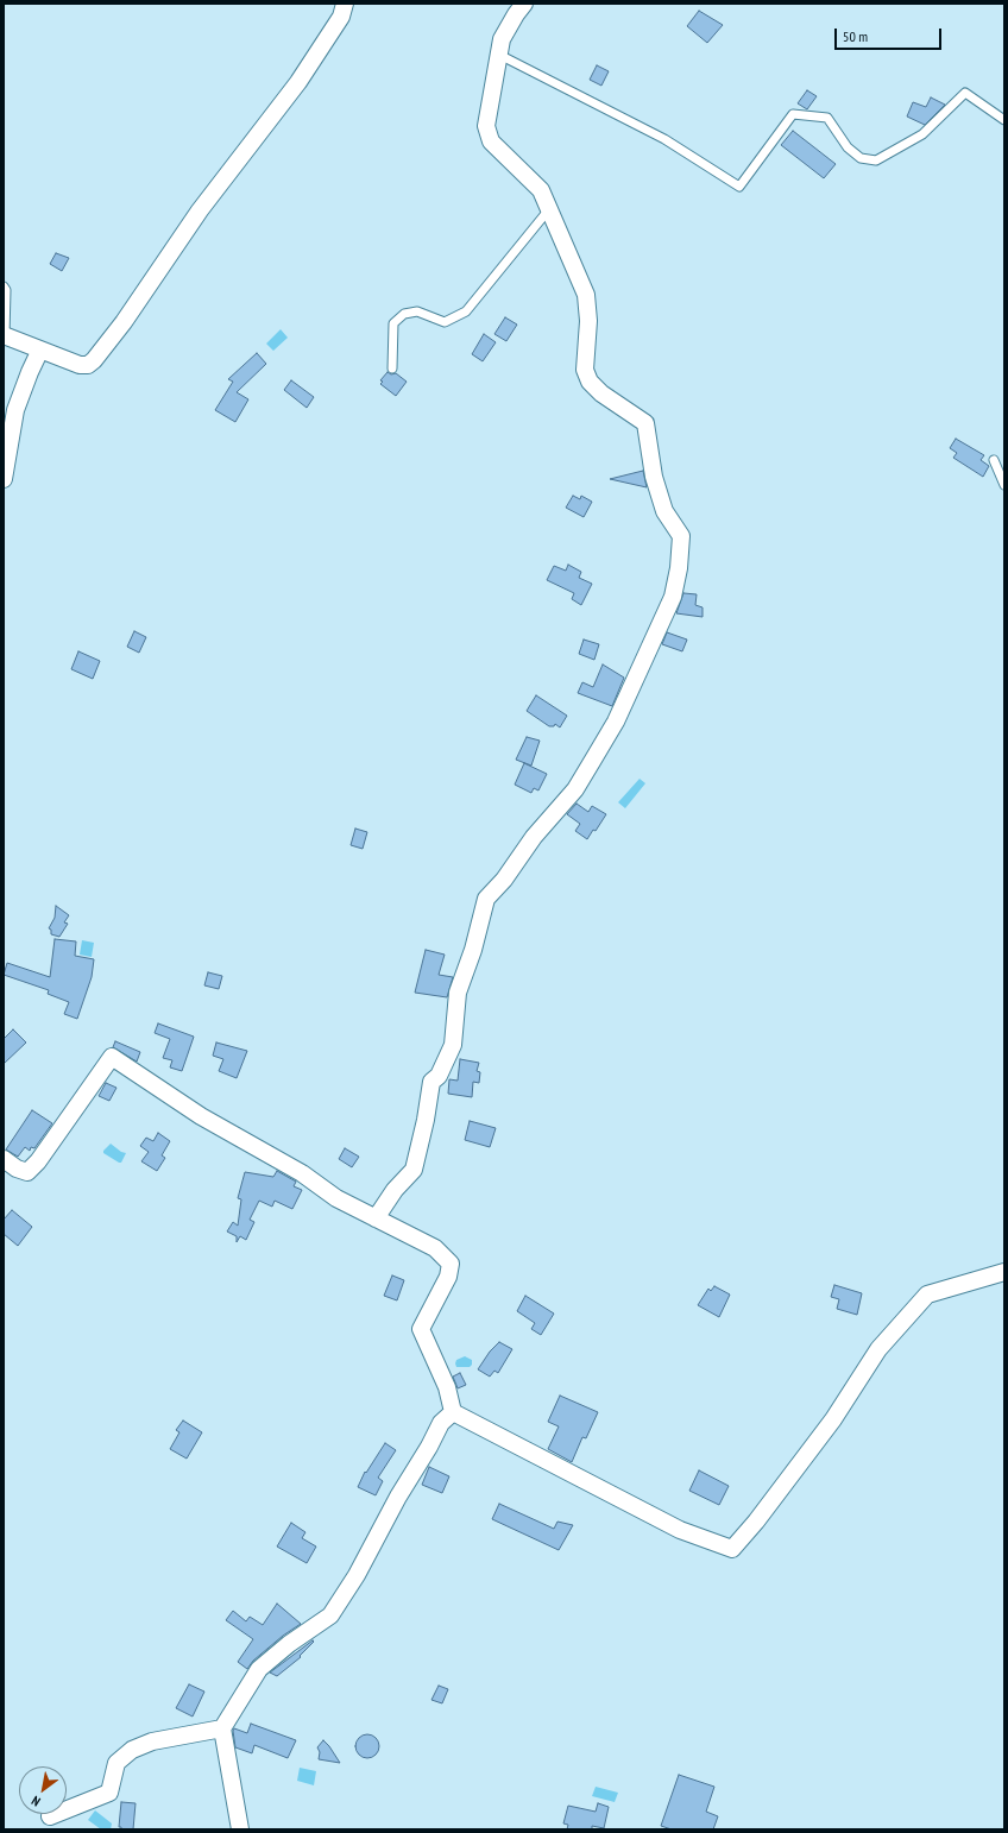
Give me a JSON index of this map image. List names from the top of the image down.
{
  "scale_bar": "50 m",
  "north": "bottom left"
}
